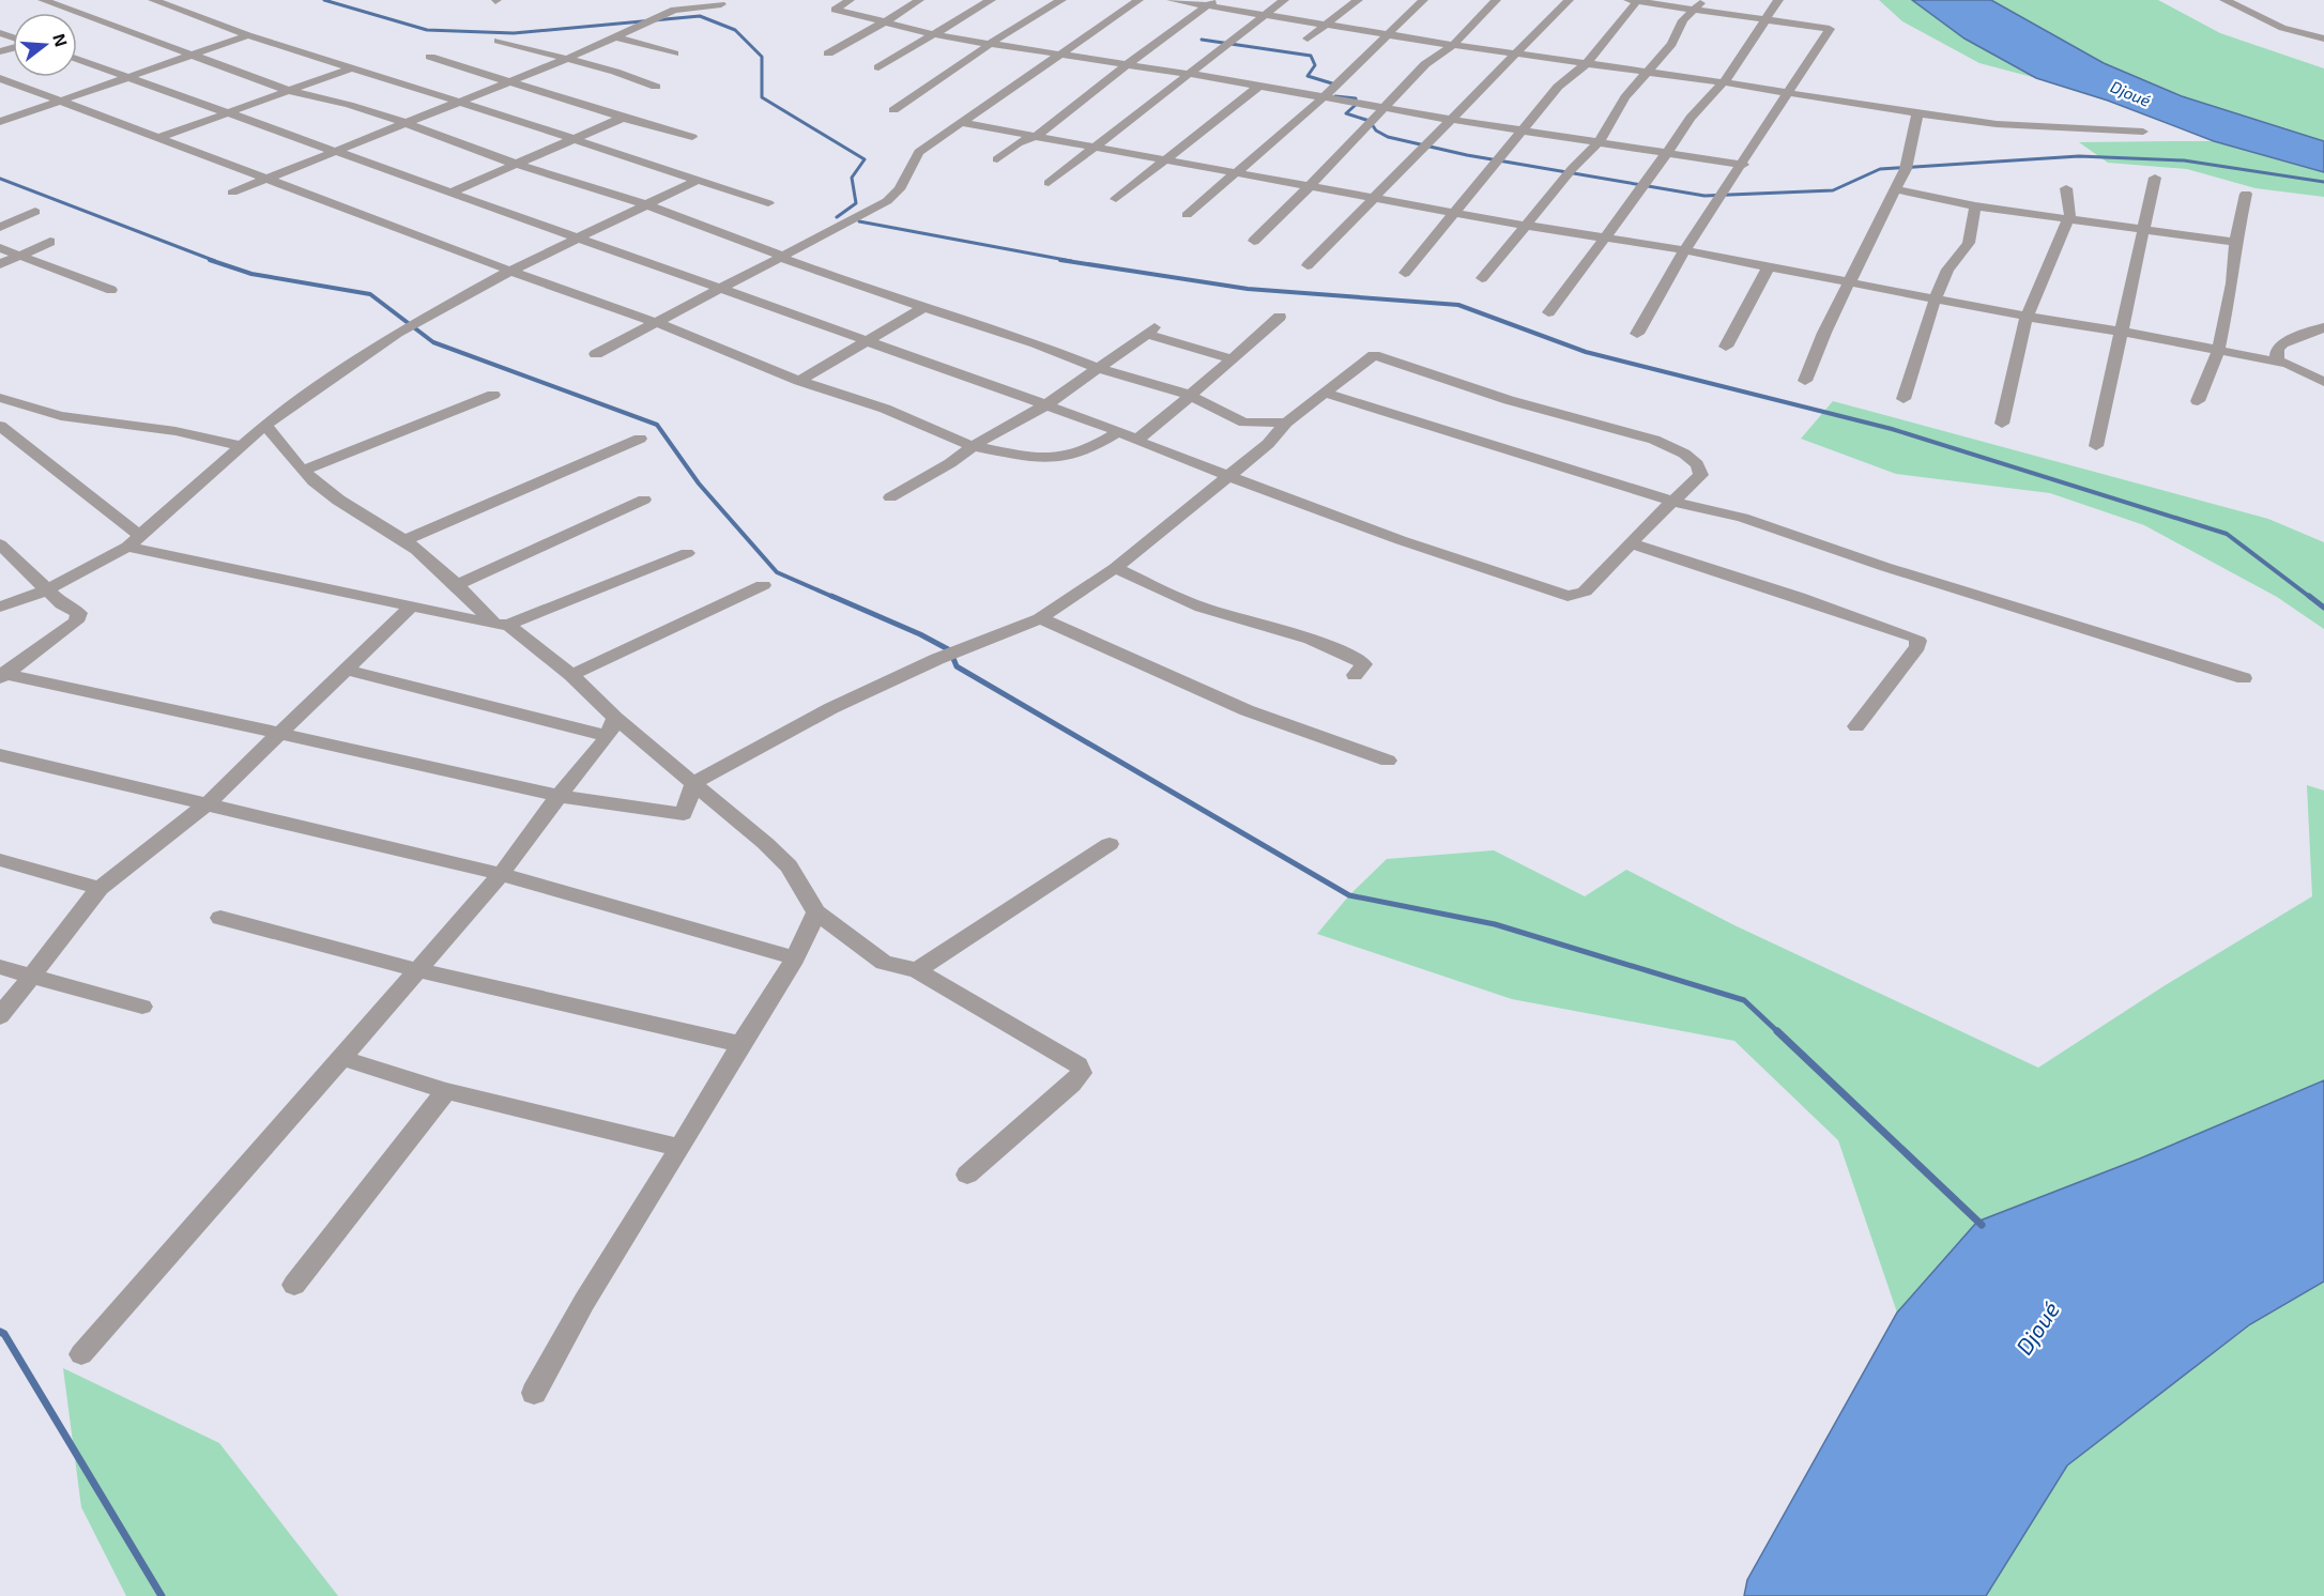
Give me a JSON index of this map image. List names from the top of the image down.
{
  "water": ["Djoué"],
  "north": "right"
}
